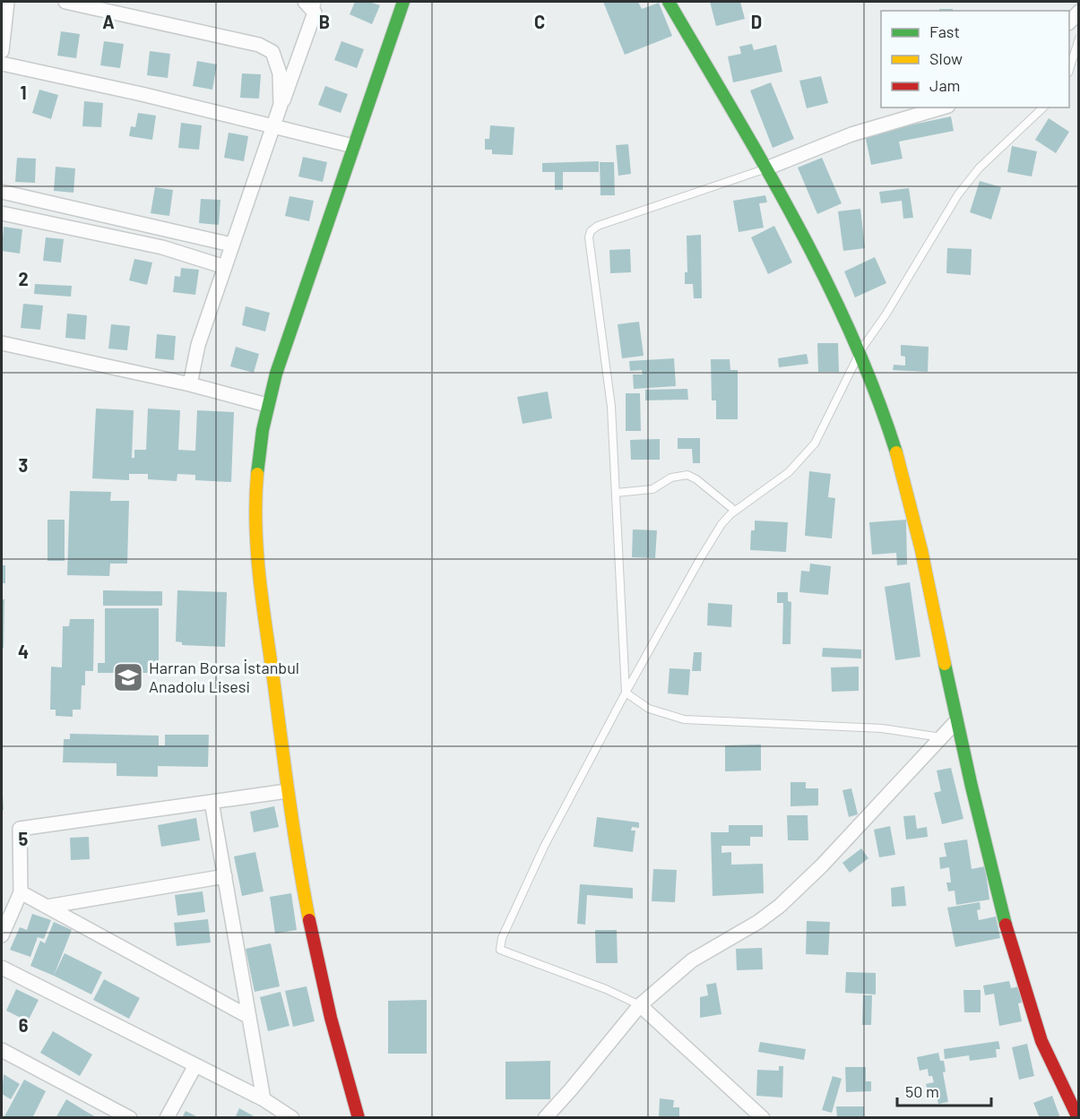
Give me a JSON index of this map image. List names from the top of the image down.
{
  "places": {
    "school or university": ["Harran Borsa İstanbul Anadolu Lisesi"]
  },
  "legend": ["Fast", "Slow", "Jam"],
  "scale_bar": "50 m",
  "grid": {
    "columns": [
      "A",
      "B",
      "C",
      "D"
    ],
    "rows": [
      "1",
      "2",
      "3",
      "4",
      "5",
      "6"
    ]
  }
}
